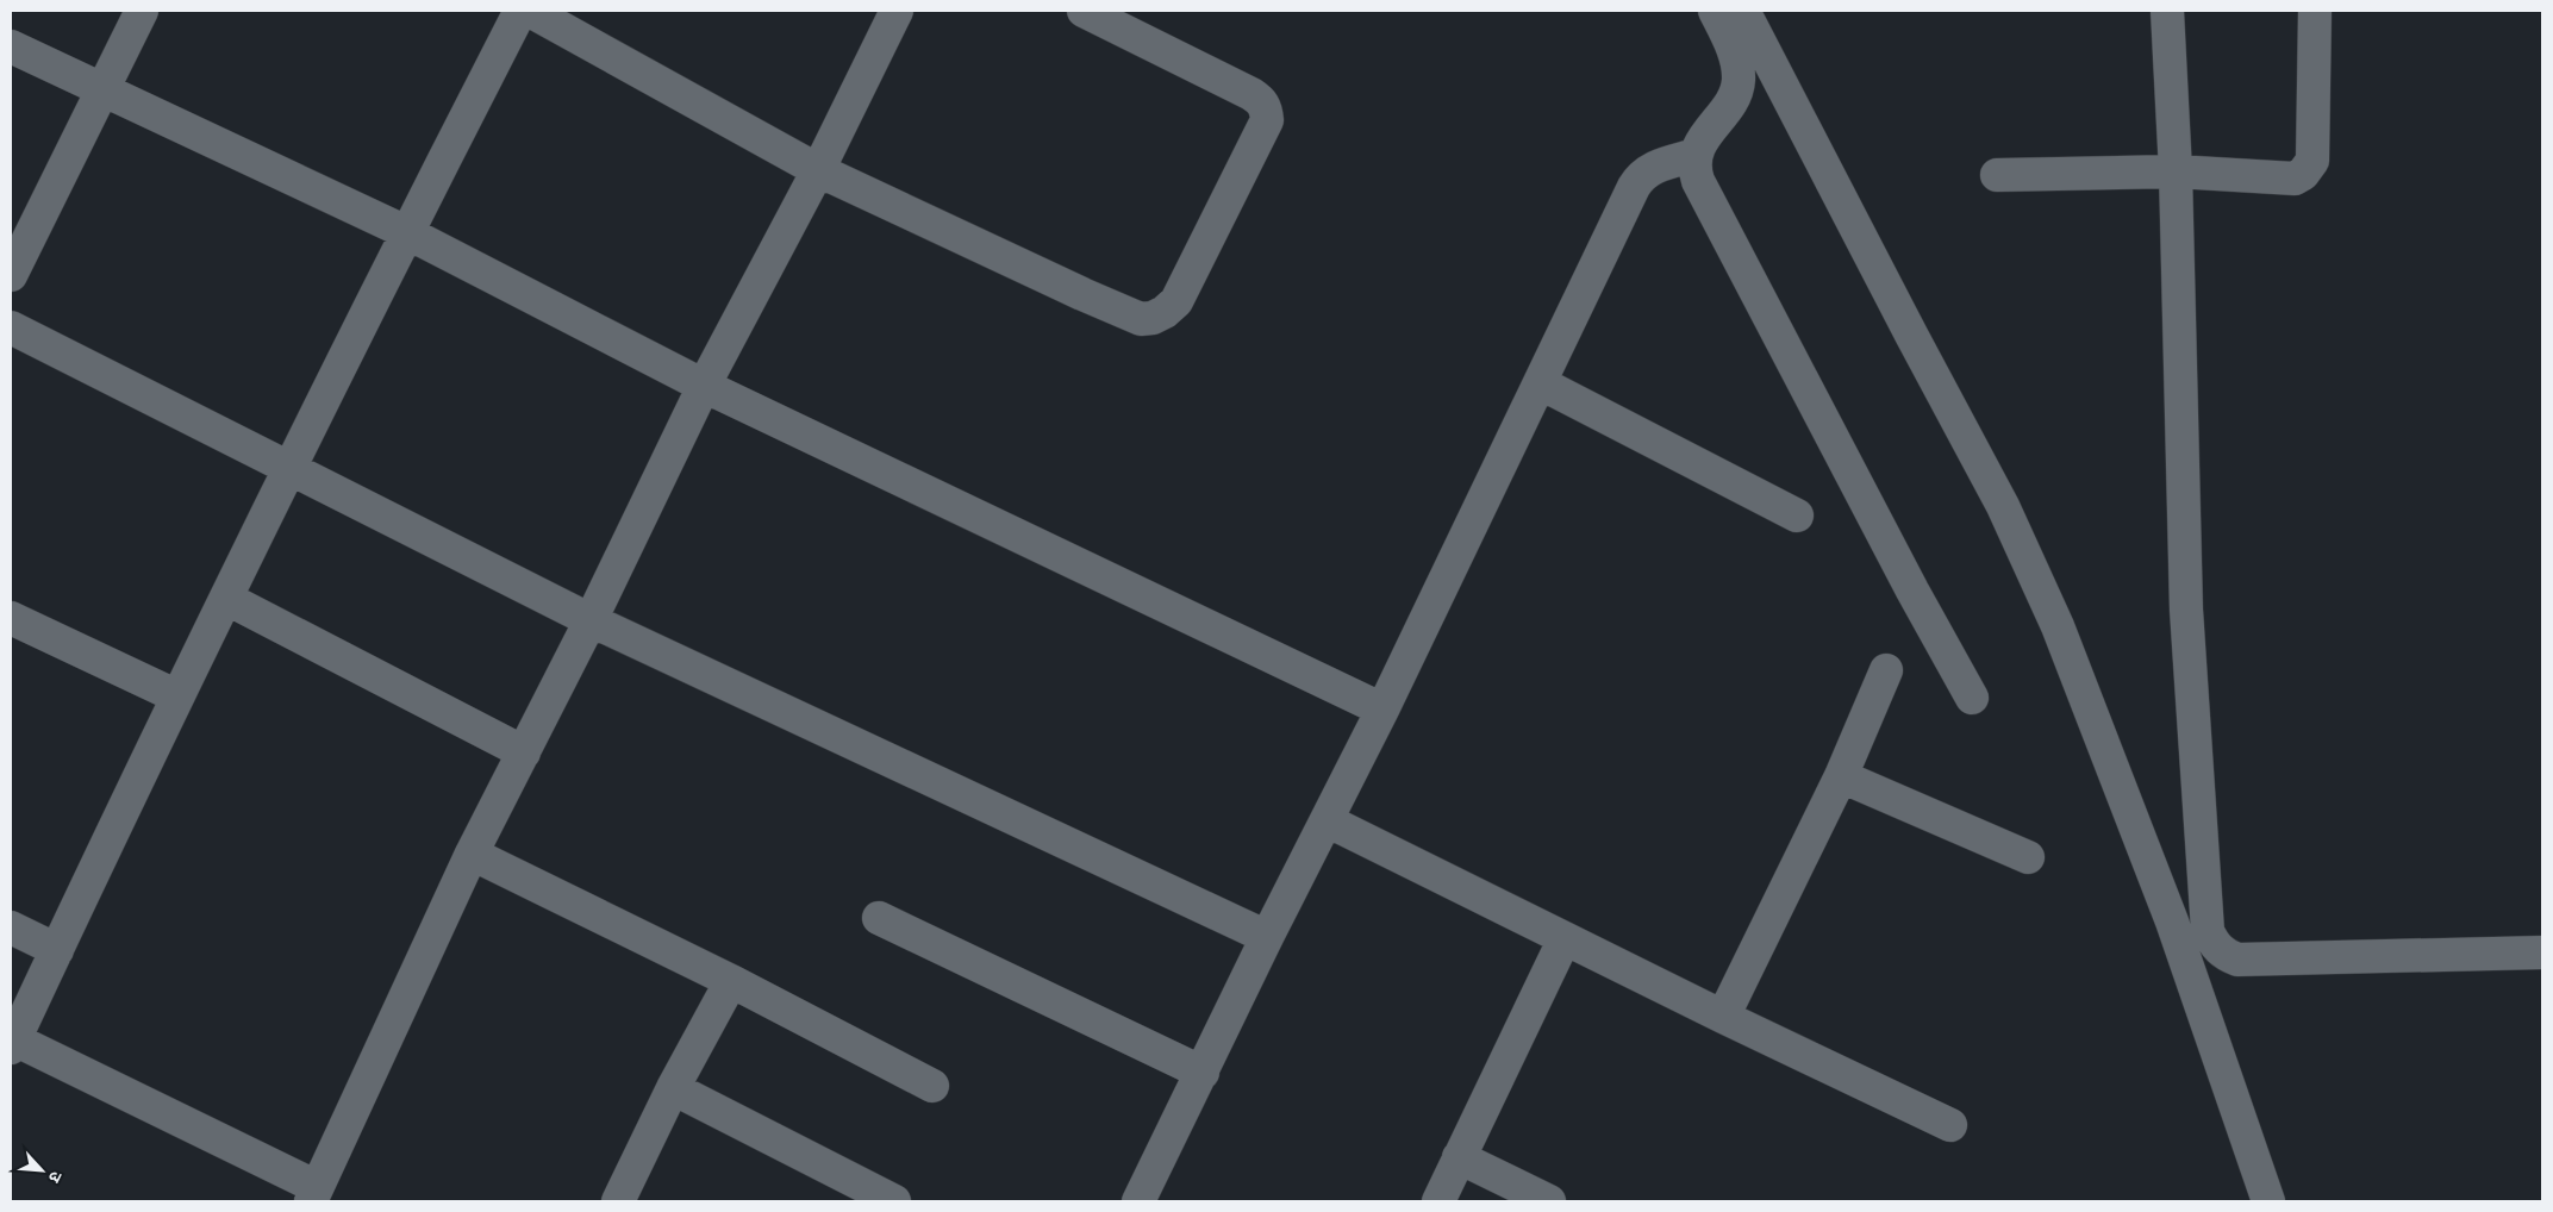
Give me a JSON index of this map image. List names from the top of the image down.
{
  "north": "bottom right"
}
